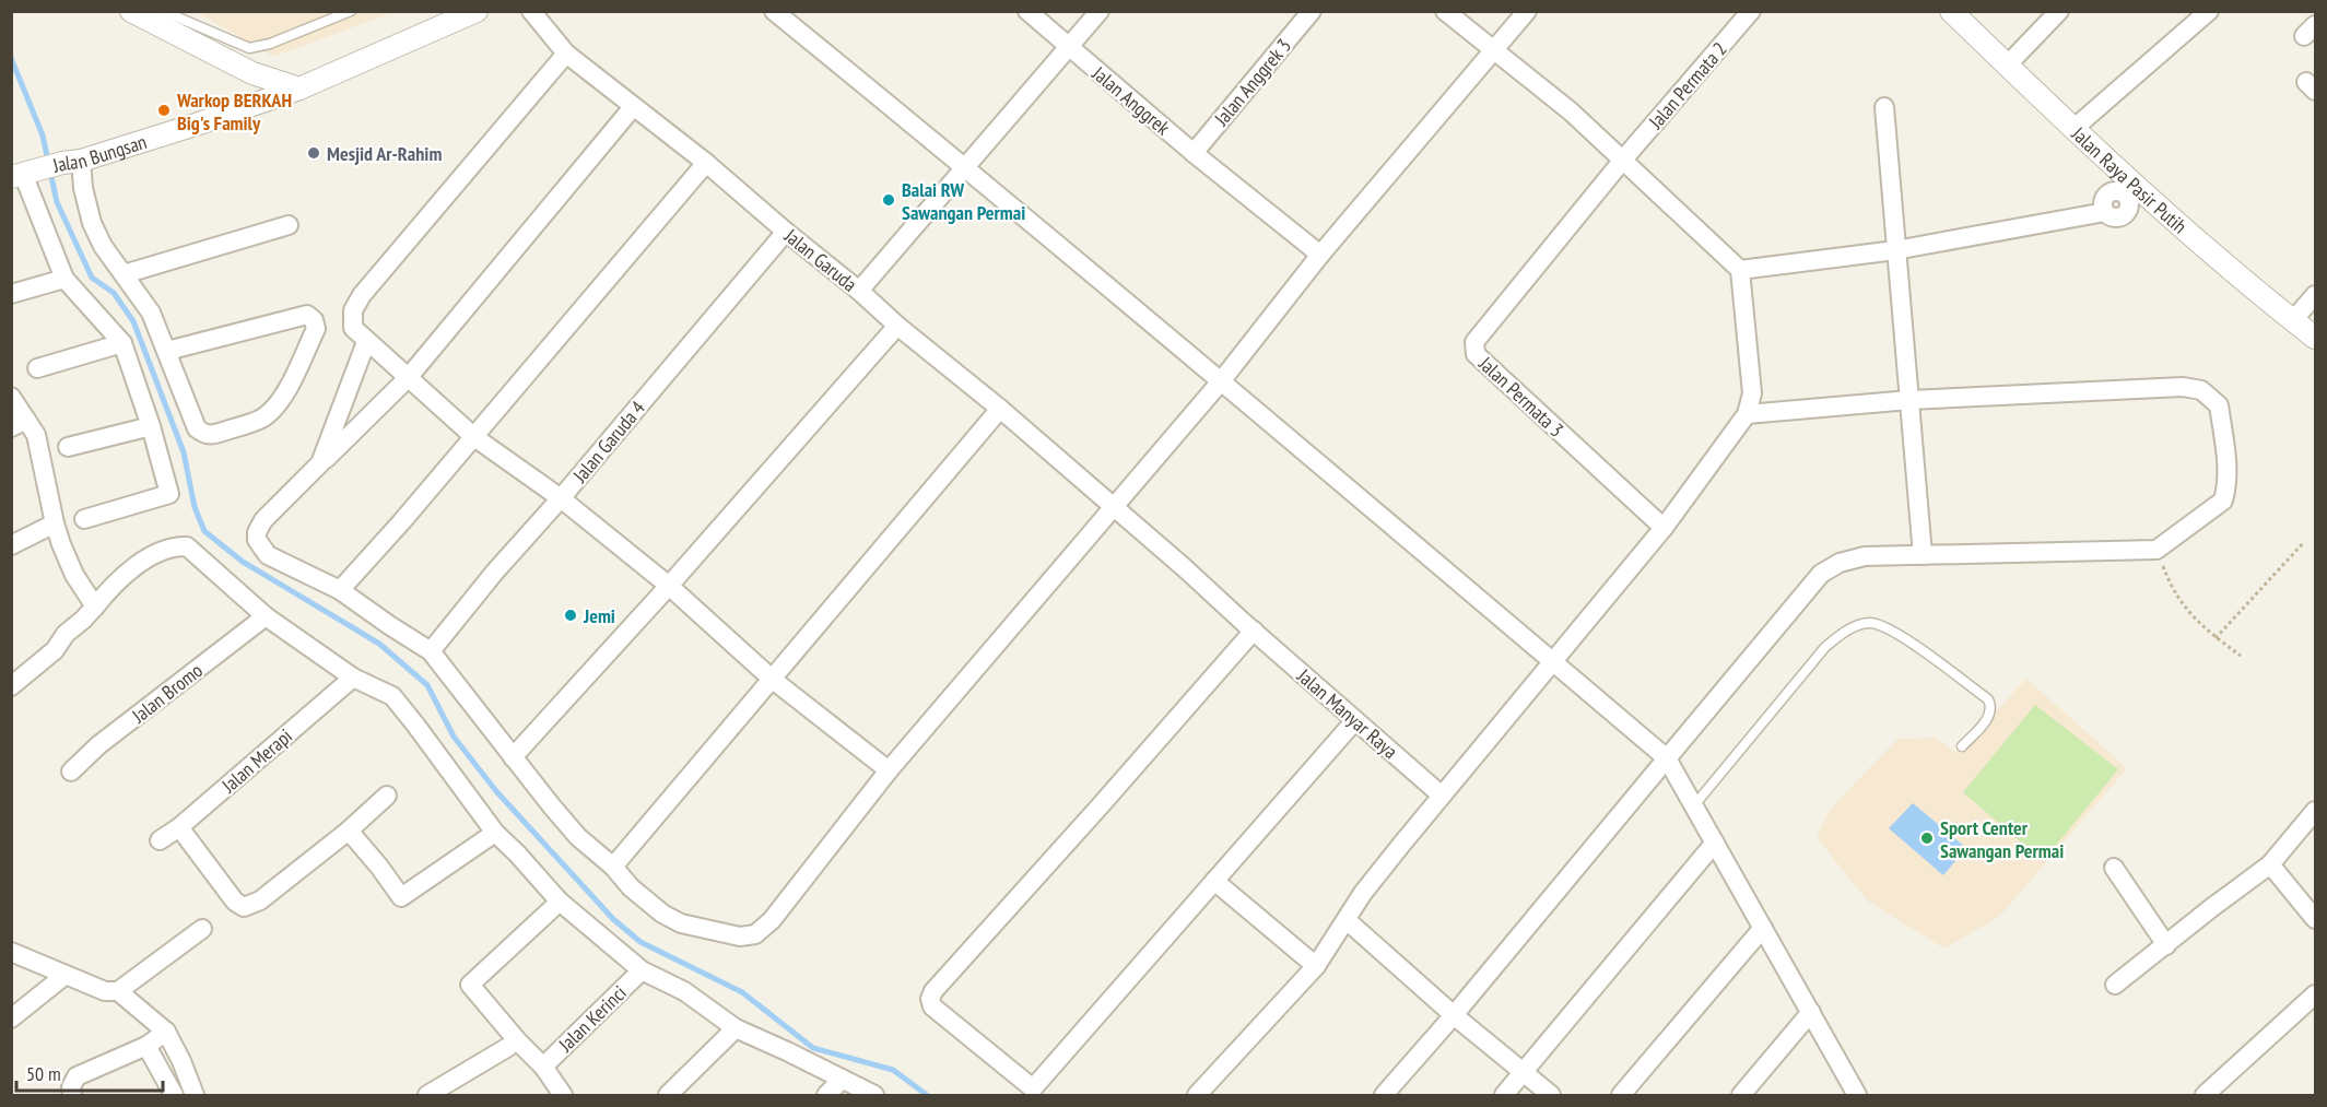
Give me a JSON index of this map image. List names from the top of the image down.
{
  "streets": {
    "street": [
      "Jalan Anggrek 3",
      "Jalan Permata 2",
      "Jalan Anggrek",
      "Jalan Bungsan",
      "Jalan Raya Pasir Putih",
      "Jalan Garuda",
      "Jalan Permata 3",
      "Jalan Garuda 4",
      "Jalan Bromo",
      "Jalan Manyar Raya",
      "Jalan Merapi",
      "Jalan Kerinci"
    ]
  },
  "crossings": [
    ["Jalan Anggrek 3", "Jalan Anggrek"],
    ["Jalan Permata 2", "Jalan Permata 3"],
    ["Jalan Garuda", "Jalan Garuda 4"],
    ["Jalan Garuda", "Jalan Manyar Raya"]
  ],
  "places": [
    "Warkop BERKAH Big's Family",
    "Mesjid Ar-Rahim",
    "Balai RW Sawangan Permai",
    "Jemi",
    "Sport Center Sawangan Permai"
  ],
  "scale_bar": "50 m"
}
